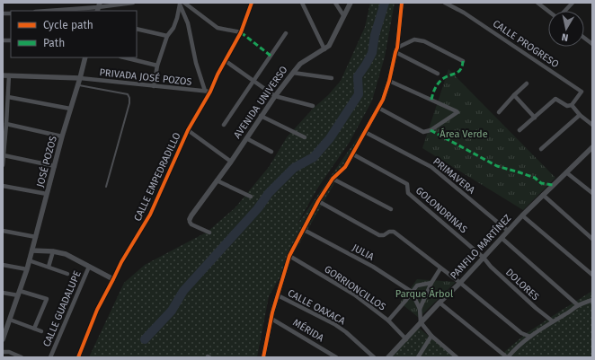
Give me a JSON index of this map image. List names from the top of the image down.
{
  "streets": {
    "street": [
      "CALLE PROGRESO",
      "PRIVADA JOSÉ POZOS",
      "AVENIDA UNIVERSO",
      "JOSÉ POZOS",
      "PRIMAVERA",
      "CALLE EMPEDRADILLO",
      "GOLONDRINAS",
      "PANFILO MARTÍNEZ",
      "JULIA",
      "DOLORES",
      "GORRIONCILLOS",
      "CALLE OAXACA",
      "CALLE GUADALUPE",
      "MÉRIDA"
    ]
  },
  "crossings": [
    ["PRIVADA JOSÉ POZOS", "JOSÉ POZOS"],
    ["PRIVADA JOSÉ POZOS", "CALLE EMPEDRADILLO"],
    ["PRIMAVERA", "PANFILO MARTÍNEZ"],
    ["GOLONDRINAS", "PANFILO MARTÍNEZ"],
    ["GOLONDRINAS", "DOLORES"],
    ["PANFILO MARTÍNEZ", "DOLORES"],
    ["PANFILO MARTÍNEZ", "GORRIONCILLOS"]
  ],
  "parks": ["Área Verde", "Parque Árbol"],
  "legend": ["Cycle path", "Path"],
  "north": "bottom"
}
